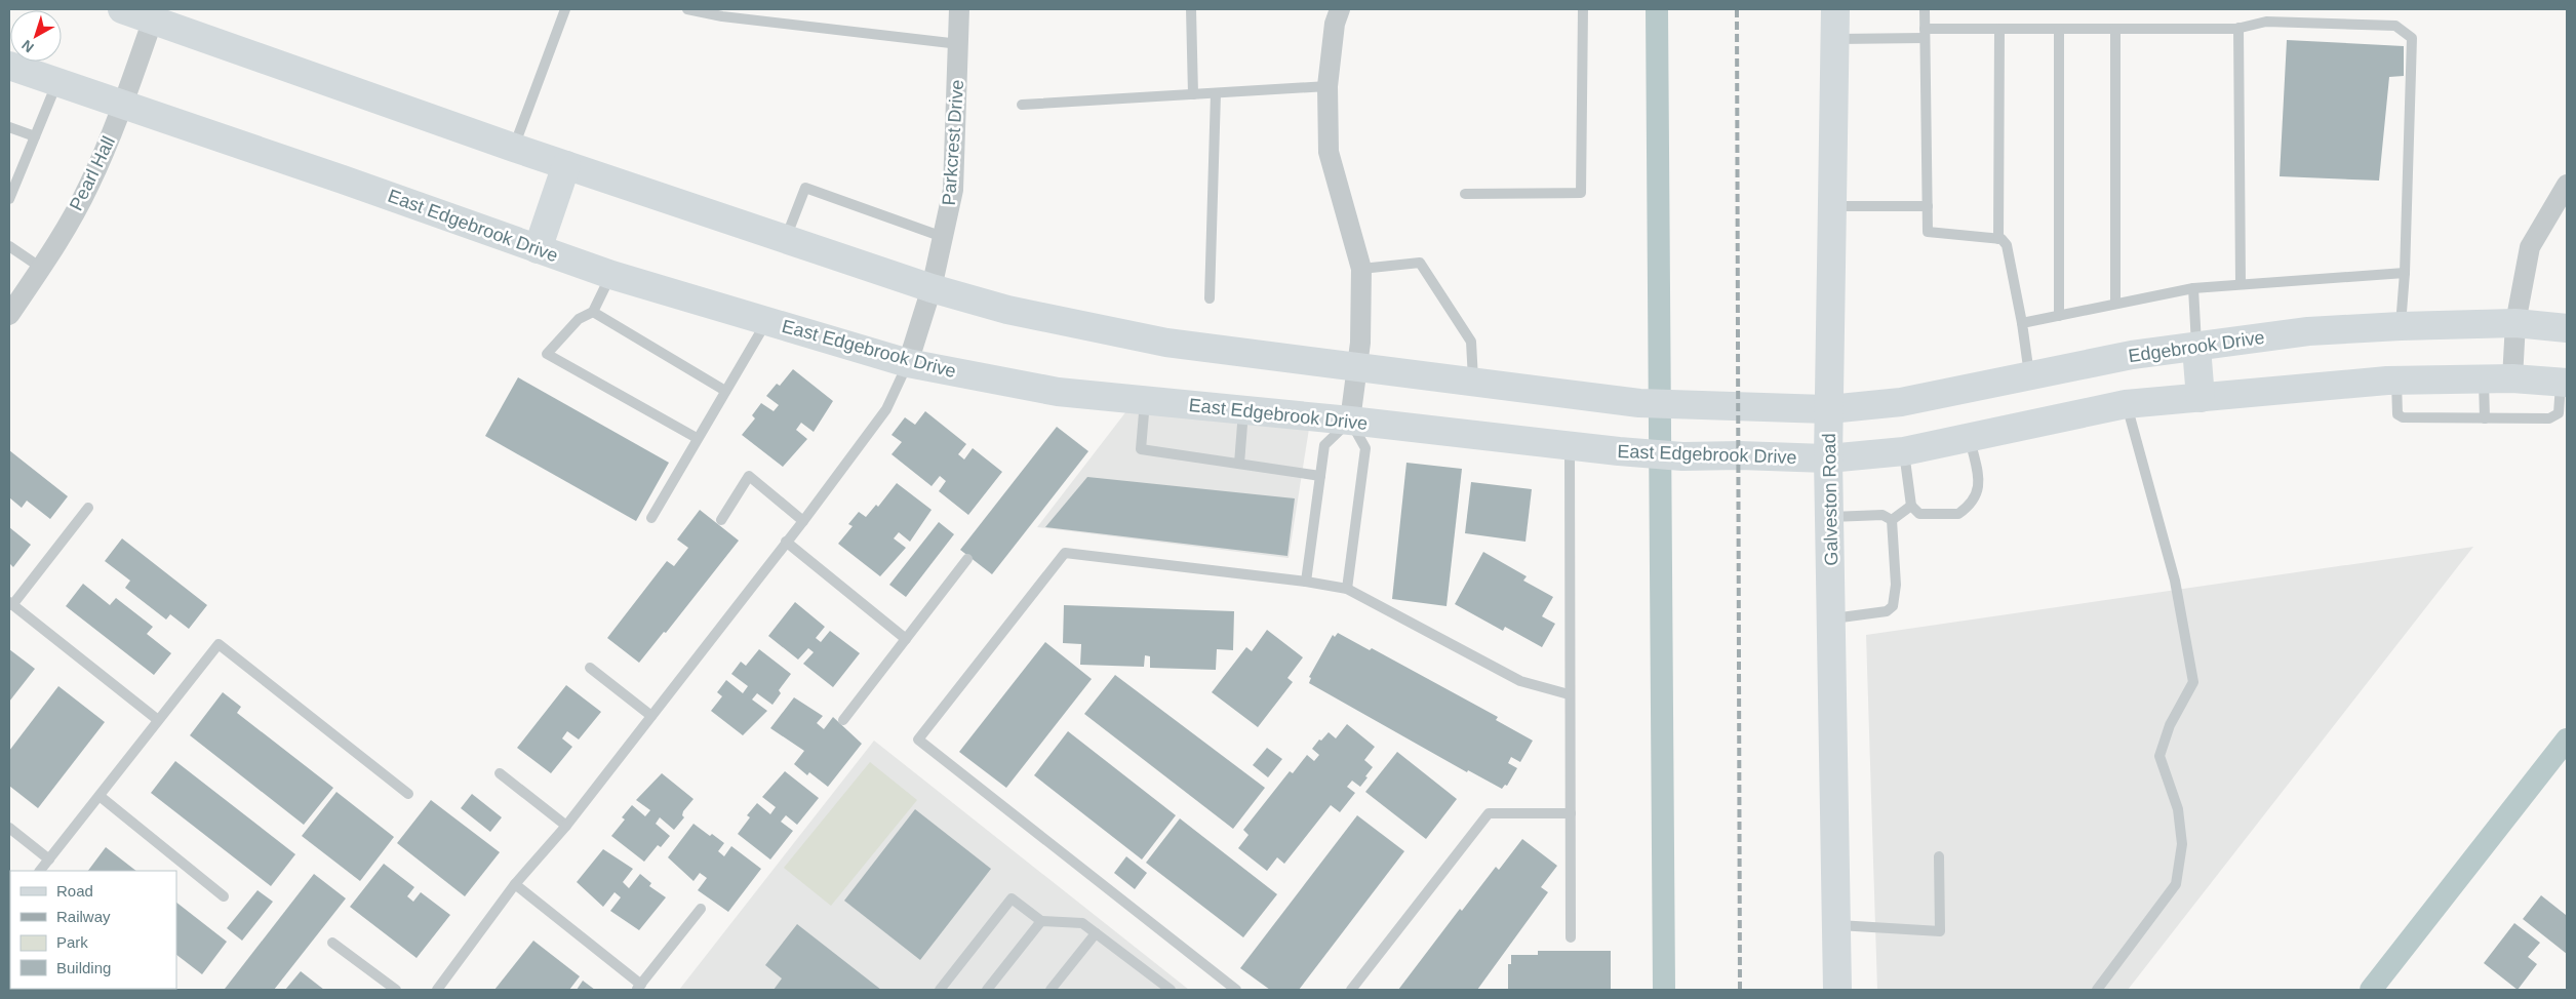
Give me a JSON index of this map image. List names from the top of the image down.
{
  "streets": {
    "main road": ["East Edgebrook Drive", "Edgebrook Drive", "Galveston Road"],
    "street": ["Parkcrest Drive", "Pearl Hall"]
  },
  "crossings": [
    ["Parkcrest Drive", "East Edgebrook Drive"],
    ["Pearl Hall", "East Edgebrook Drive"],
    ["East Edgebrook Drive", "Galveston Road"],
    ["Edgebrook Drive", "Galveston Road"]
  ],
  "legend": [
    "Road",
    "Railway",
    "Park",
    "Building"
  ],
  "north": "bottom left"
}
